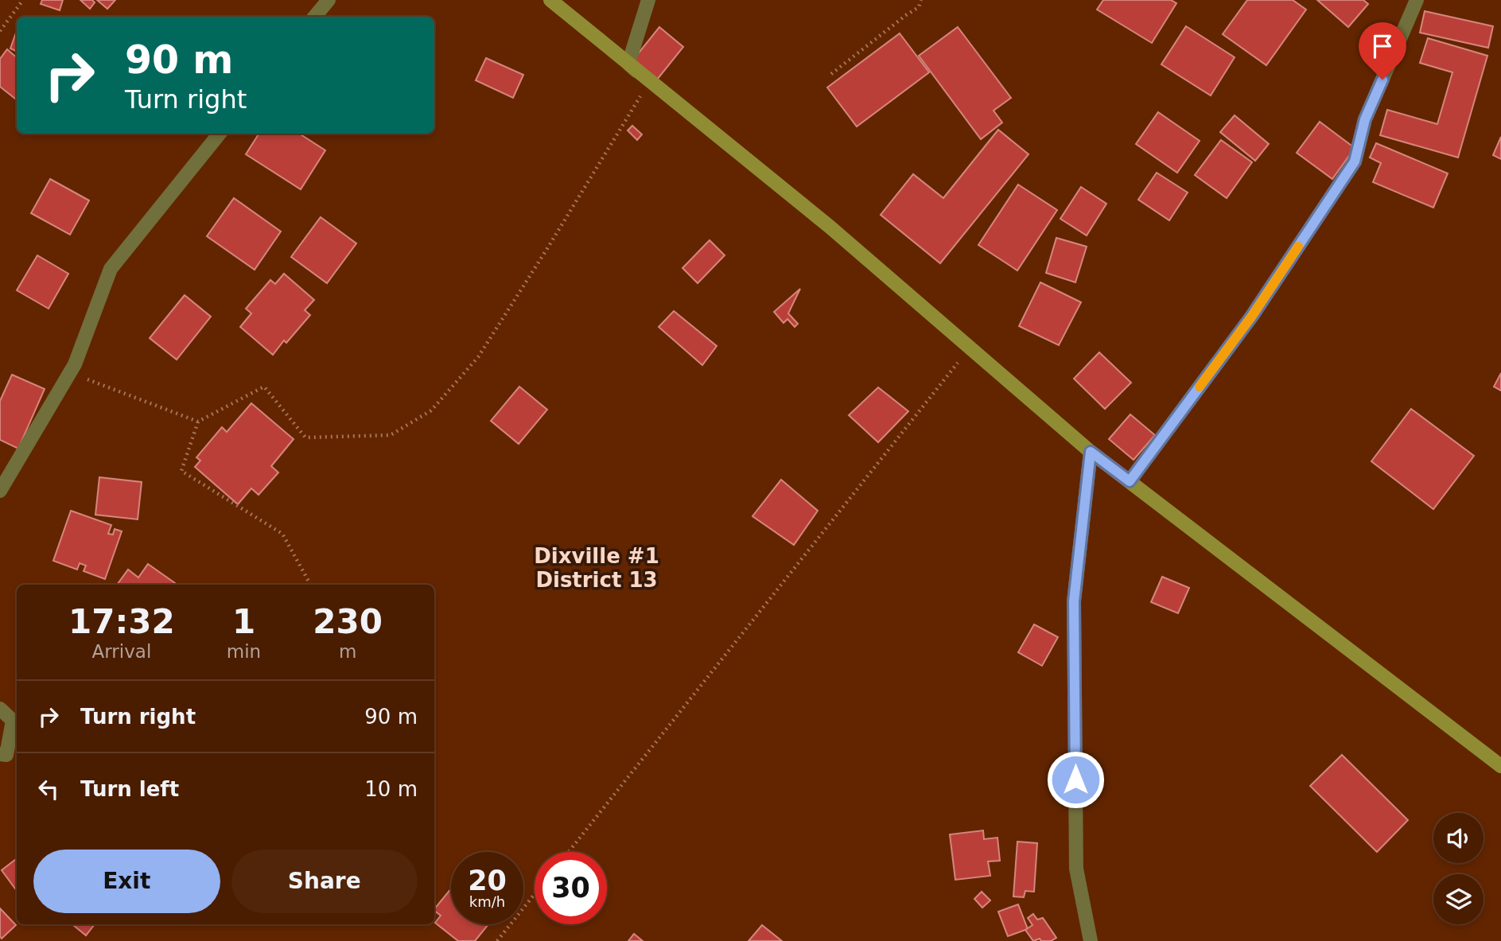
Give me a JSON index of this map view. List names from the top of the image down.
{
  "districts": ["Dixville #1 District 13"],
  "page": {
    "turn": ["90 m", "Turn right"],
    "eta": [
      "17:32",
      "Arrival",
      "1",
      "min",
      "230",
      "m"
    ],
    "list": [
      {
        "name": "Turn right",
        "value": "90 m"
      },
      {
        "name": "Turn left",
        "value": "10 m"
      }
    ],
    "buttons": ["Exit", "Share"],
    "speed": "20 km/h",
    "limit": "30"
  }
}
